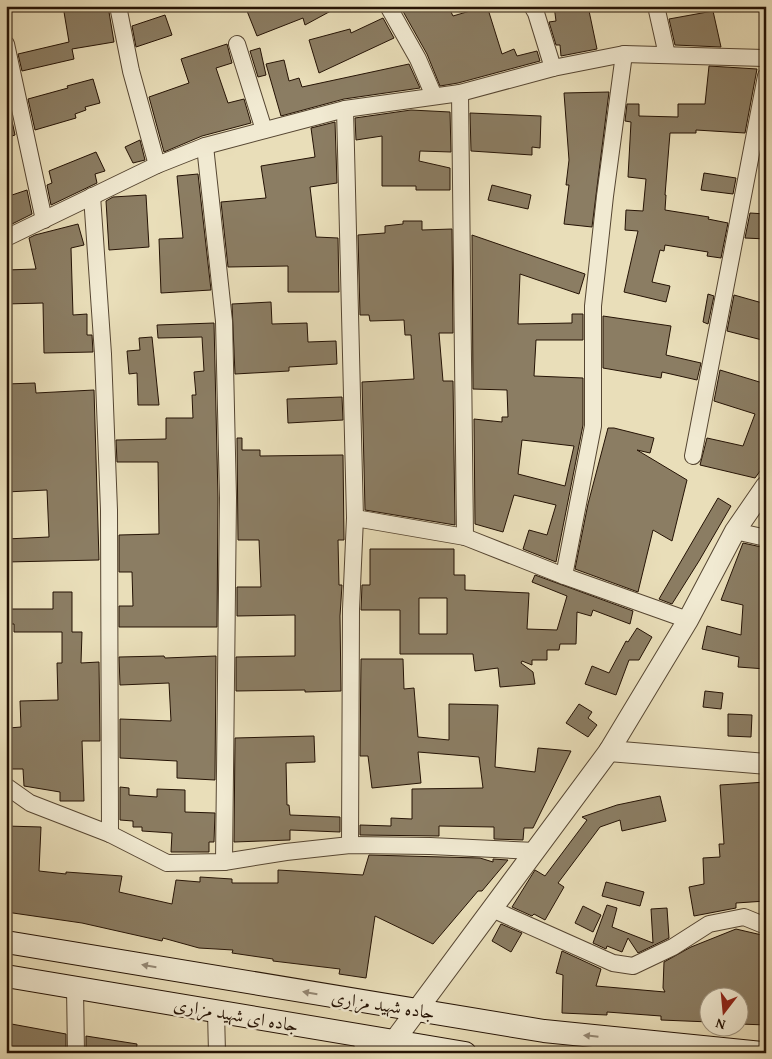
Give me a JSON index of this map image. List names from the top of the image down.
{
  "streets": {
    "main road": ["جاده شهید مزاری", "جاده ای شهید مزاری"]
  },
  "one_way": ["جاده شهید مزاری"],
  "north": "bottom"
}
